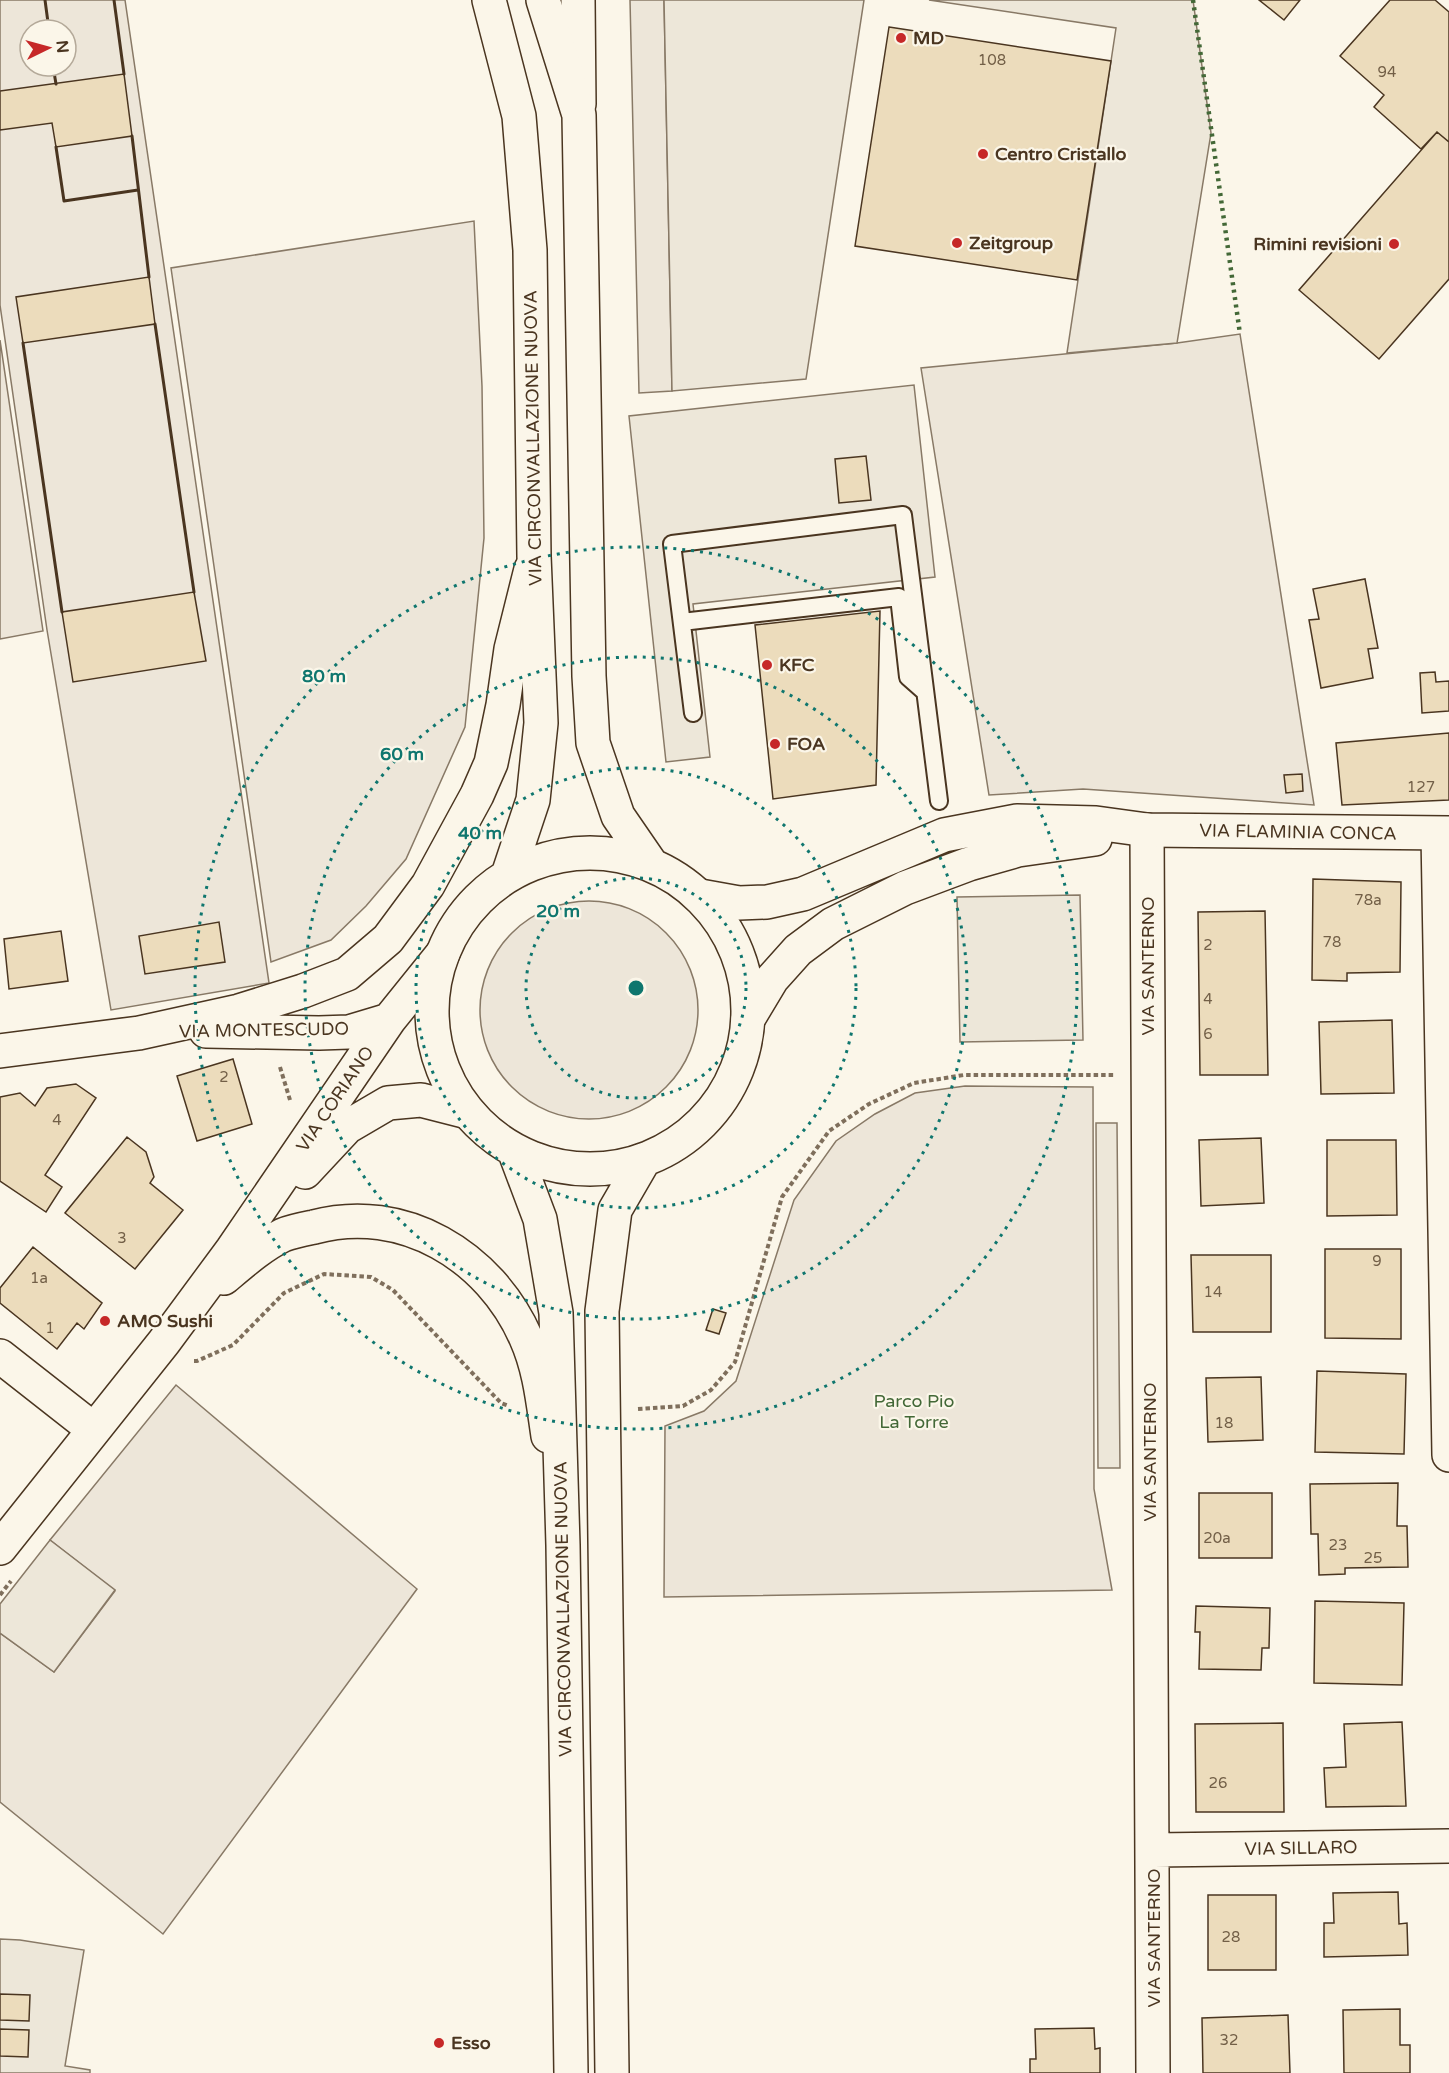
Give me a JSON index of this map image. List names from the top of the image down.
{
  "streets": {
    "main road": [
      "VIA CIRCONVALLAZIONE NUOVA",
      "VIA FLAMINIA CONCA",
      "VIA SANTERNO",
      "VIA MONTESCUDO",
      "VIA CORIANO",
      "VIA SILLARO"
    ]
  },
  "crossings": [
    ["VIA CIRCONVALLAZIONE NUOVA", "VIA MONTESCUDO"],
    ["VIA CIRCONVALLAZIONE NUOVA", "VIA CORIANO"],
    ["VIA FLAMINIA CONCA", "VIA SANTERNO"],
    ["VIA SANTERNO", "VIA SILLARO"],
    ["VIA MONTESCUDO", "VIA CORIANO"]
  ],
  "parks": ["Parco Pio La Torre"],
  "places": [
    "MD",
    "Centro Cristallo",
    "Zeitgroup",
    "Rimini revisioni",
    "KFC",
    "FOA",
    "AMO Sushi",
    "Esso"
  ],
  "house_numbers": [
    "108",
    "94",
    "127",
    "78a",
    "78",
    "2",
    "4",
    "6",
    "2",
    "4",
    "3",
    "9",
    "1a",
    "14",
    "1",
    "18",
    "20a",
    "23",
    "25",
    "26",
    "28",
    "32"
  ],
  "north": "right",
  "rings": [
    "80 m",
    "60 m",
    "40 m",
    "20 m"
  ]
}
